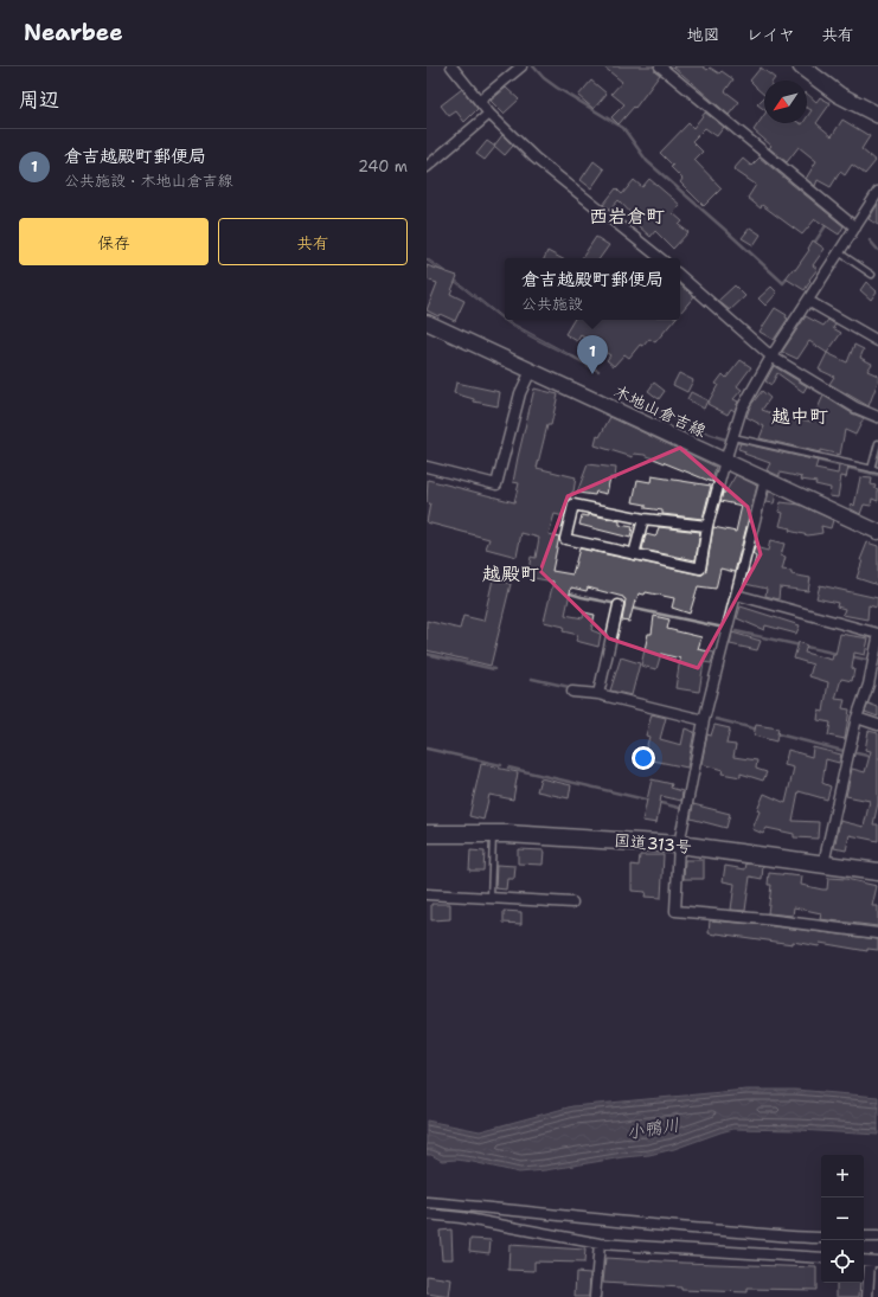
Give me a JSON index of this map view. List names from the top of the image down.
{
  "streets": {
    "highway": ["国道313号"],
    "main road": ["木地山倉吉線"]
  },
  "districts": ["西岩倉町", "越中町", "越殿町"],
  "water": ["小鴨川"],
  "north": "bottom left",
  "page": {
    "header": "Nearbee",
    "nav": ["地図", "レイヤ", "共有"],
    "heading": "周辺",
    "list": [
      {
        "mark": "1",
        "name": "倉吉越殿町郵便局",
        "note": "公共施設 · 木地山倉吉線",
        "value": "240 m"
      }
    ],
    "buttons": ["保存", "共有"],
    "popup": ["倉吉越殿町郵便局", "公共施設"],
    "pins": "1",
    "map_buttons": ["+", "−"]
  }
}
